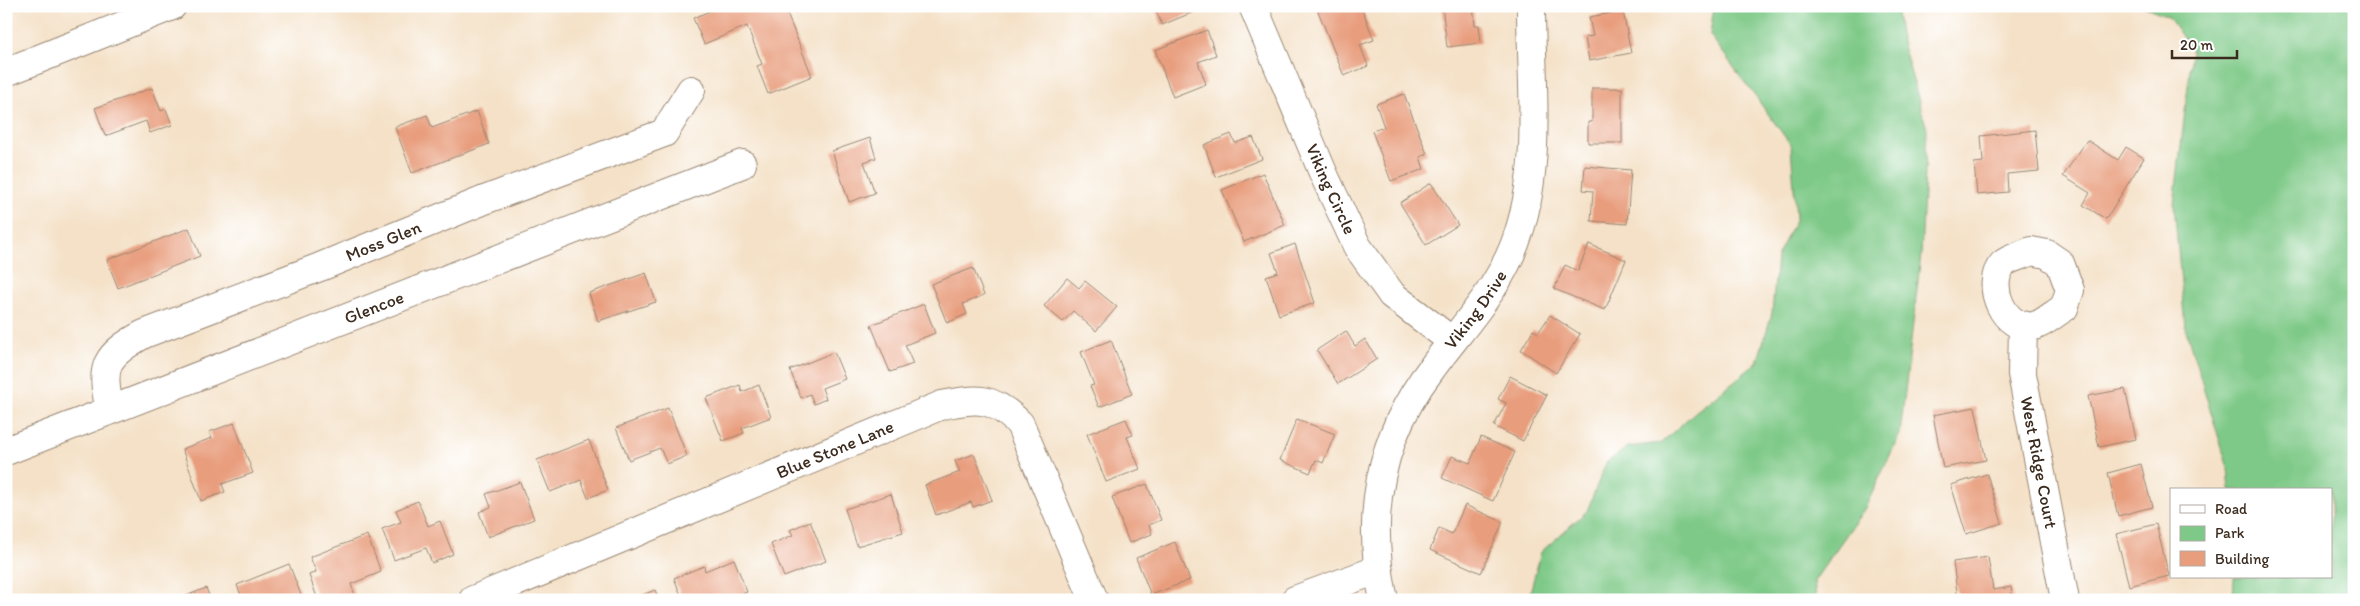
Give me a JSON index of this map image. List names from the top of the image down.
{
  "streets": {
    "street": [
      "Viking Circle",
      "Moss Glen",
      "Glencoe",
      "Viking Drive",
      "Blue Stone Lane",
      "West Ridge Court"
    ]
  },
  "crossings": [
    ["Viking Circle", "Viking Drive"],
    ["Moss Glen", "Glencoe"]
  ],
  "legend": ["Road", "Park", "Building"],
  "scale_bar": "20 m"
}
